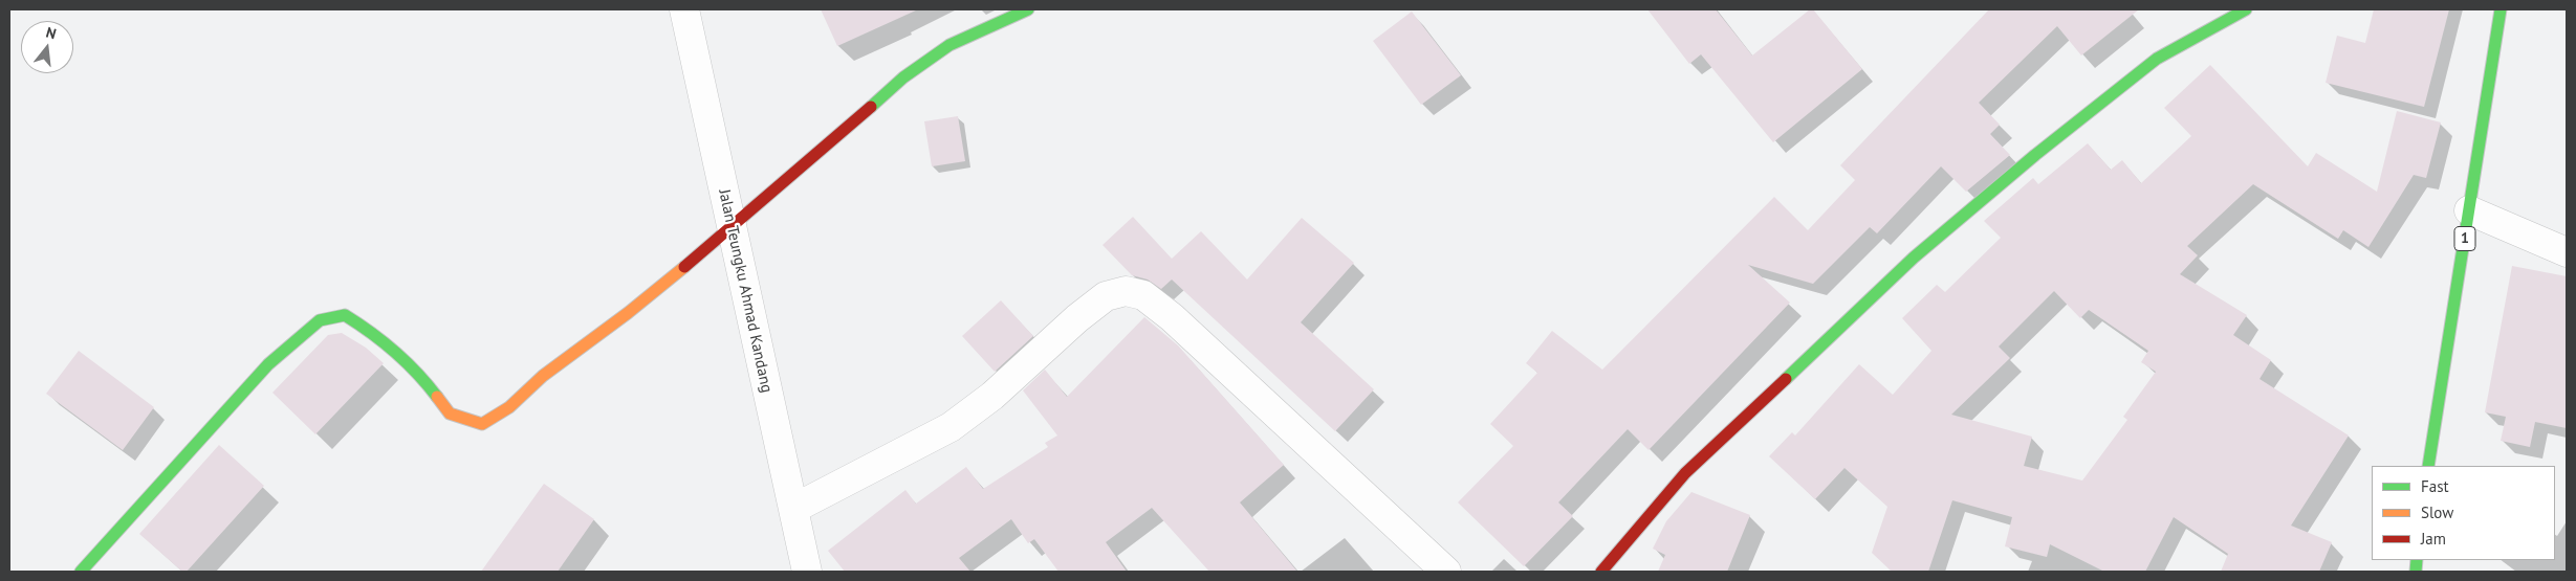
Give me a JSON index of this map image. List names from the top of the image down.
{
  "streets": {
    "main road": ["1"],
    "street": ["Jalan Teungku Ahmad Kandang"]
  },
  "legend": ["Fast", "Slow", "Jam"],
  "north": "top"
}
